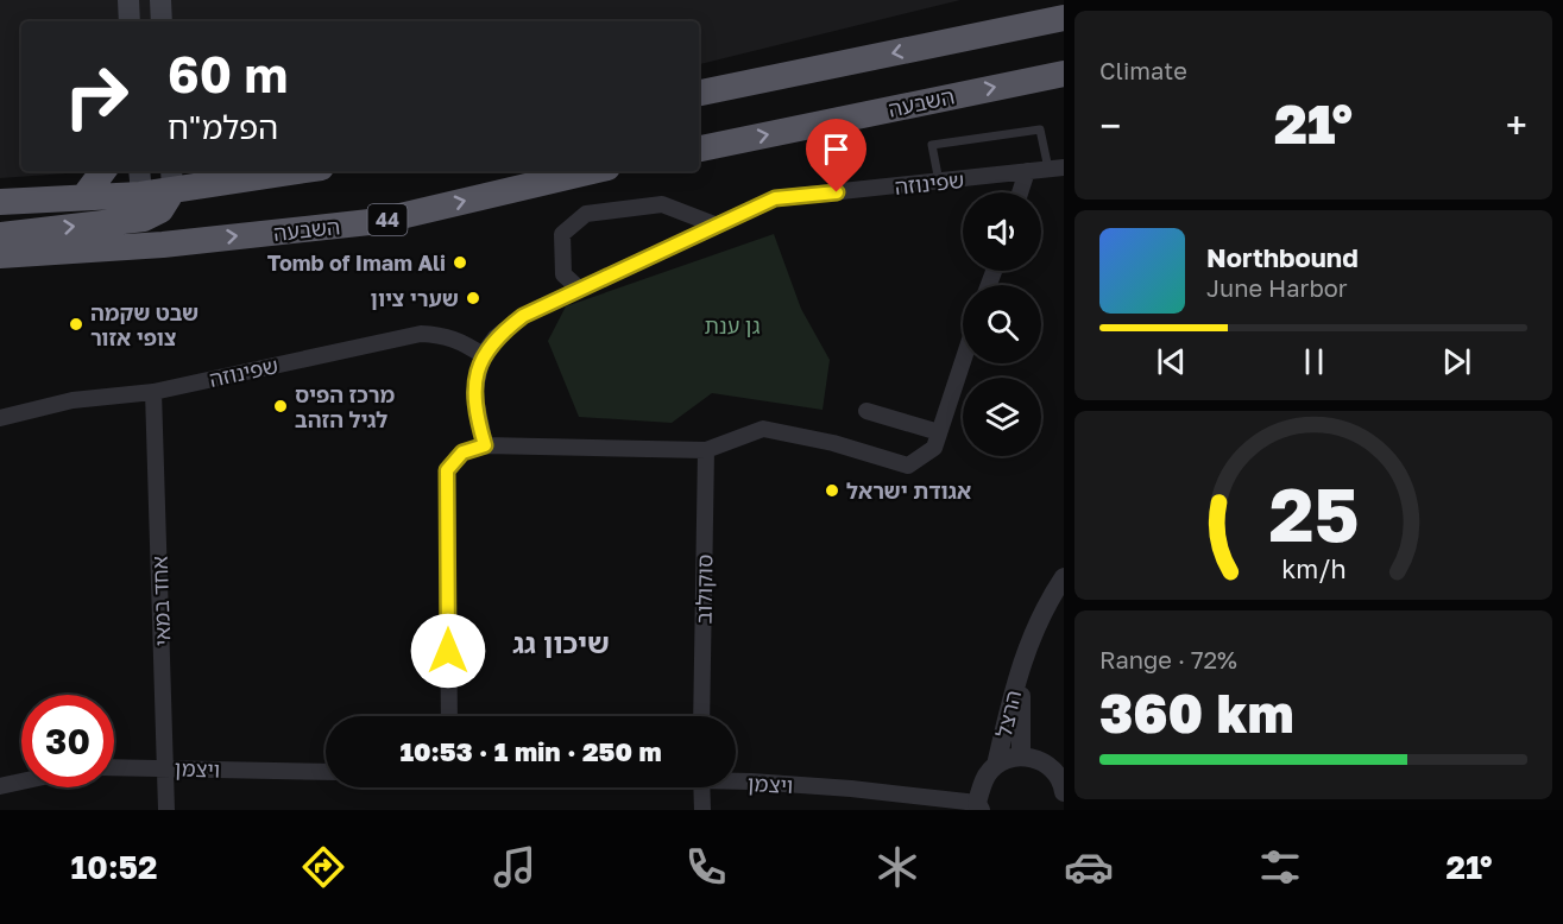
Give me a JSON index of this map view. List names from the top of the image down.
{
  "streets": {
    "highway": ["השבעה", "44"],
    "street": [
      "שפינוזה",
      "סוקולוב",
      "אחד במאי",
      "הרצל",
      "ויצמן"
    ]
  },
  "crossings": [
    ["שפינוזה", "אחד במאי"],
    ["אחד במאי", "ויצמן"],
    ["הרצל", "ויצמן"]
  ],
  "districts": ["שיכון גג"],
  "parks": ["גן ענת"],
  "places": [
    "Tomb of Imam Ali",
    "שערי ציון",
    "שבט שקמה צופי אזור",
    "מרכז הפיס לגיל הזהב",
    "אגודת ישראל"
  ],
  "page": {
    "tile": [
      "Climate",
      ["Range · 72%", "360 km"]
    ],
    "turn": ["60 m", "הפלמ\"ח"],
    "heat": ["−", "21°", "+"],
    "song": ["Northbound", "June Harbor"],
    "limit": "30",
    "trip": "10:53 · 1 min · 250 m",
    "tabs": ["10:52", "21°"],
    "gauge": ["25", "km/h"]
  }
}
